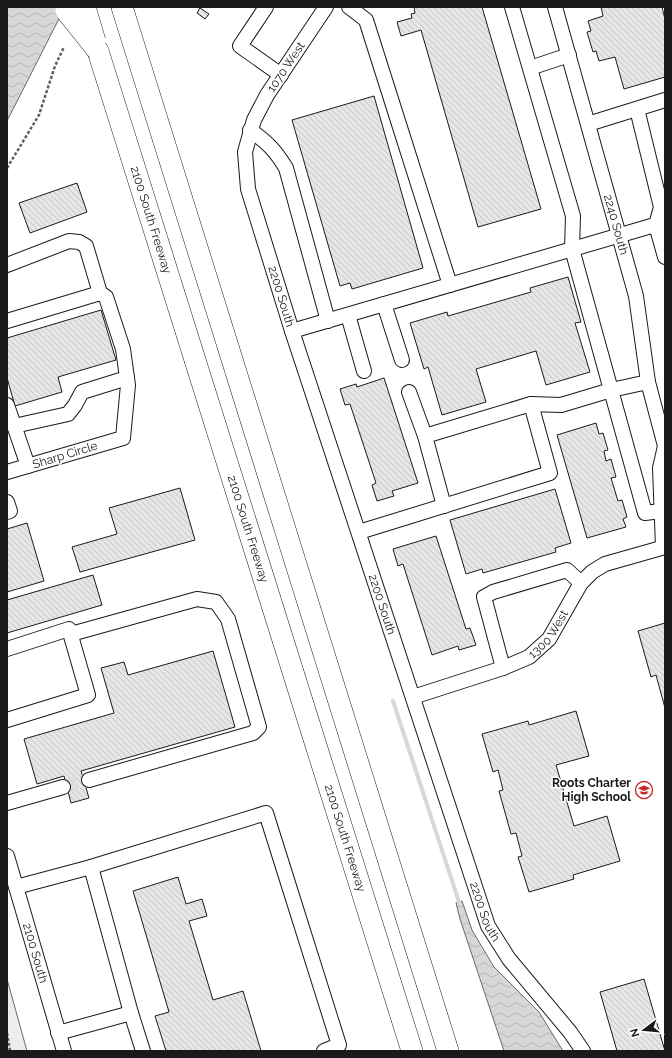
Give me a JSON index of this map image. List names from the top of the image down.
{
  "streets": {
    "highway": ["2100 South Freeway"],
    "street": [
      "1070 West",
      "2240 South",
      "2200 South",
      "Sharp Circle",
      "1300 West",
      "2100 South"
    ]
  },
  "crossings": [
    ["1070 West", "2200 South"],
    ["2240 South", "1300 West"],
    ["2200 South", "1300 West"]
  ],
  "places": {
    "school or university": ["Roots Charter High School"]
  },
  "north": "left"
}
